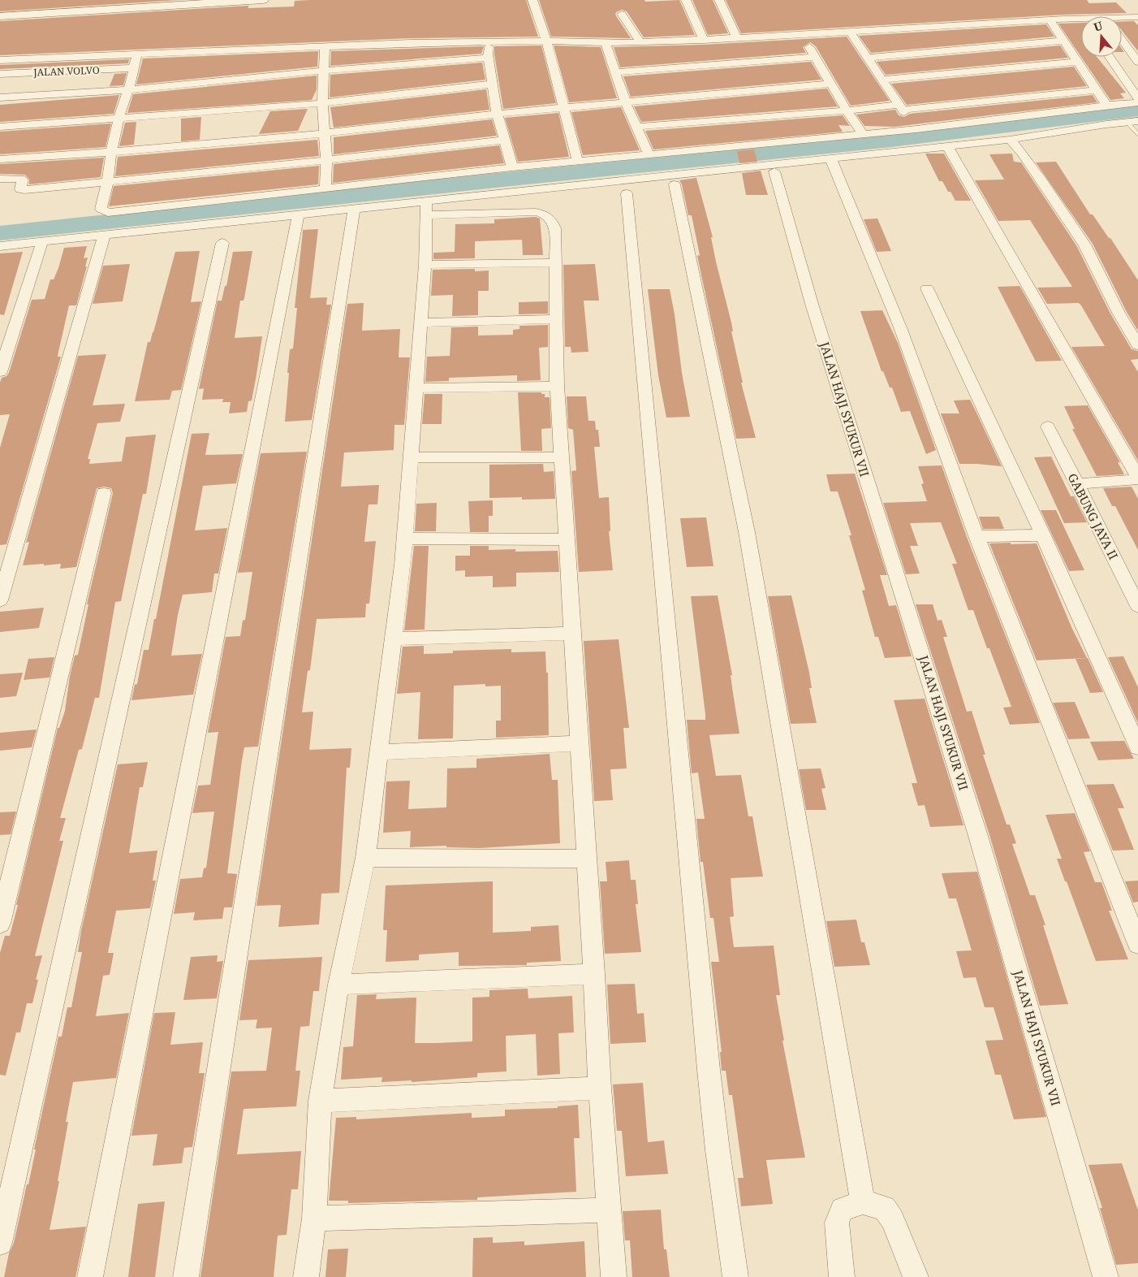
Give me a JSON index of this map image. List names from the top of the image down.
{
  "streets": {
    "street": ["JALAN VOLVO", "JALAN HAJI SYUKUR VII", "GABUNG JAYA II"]
  },
  "north": "top"
}
